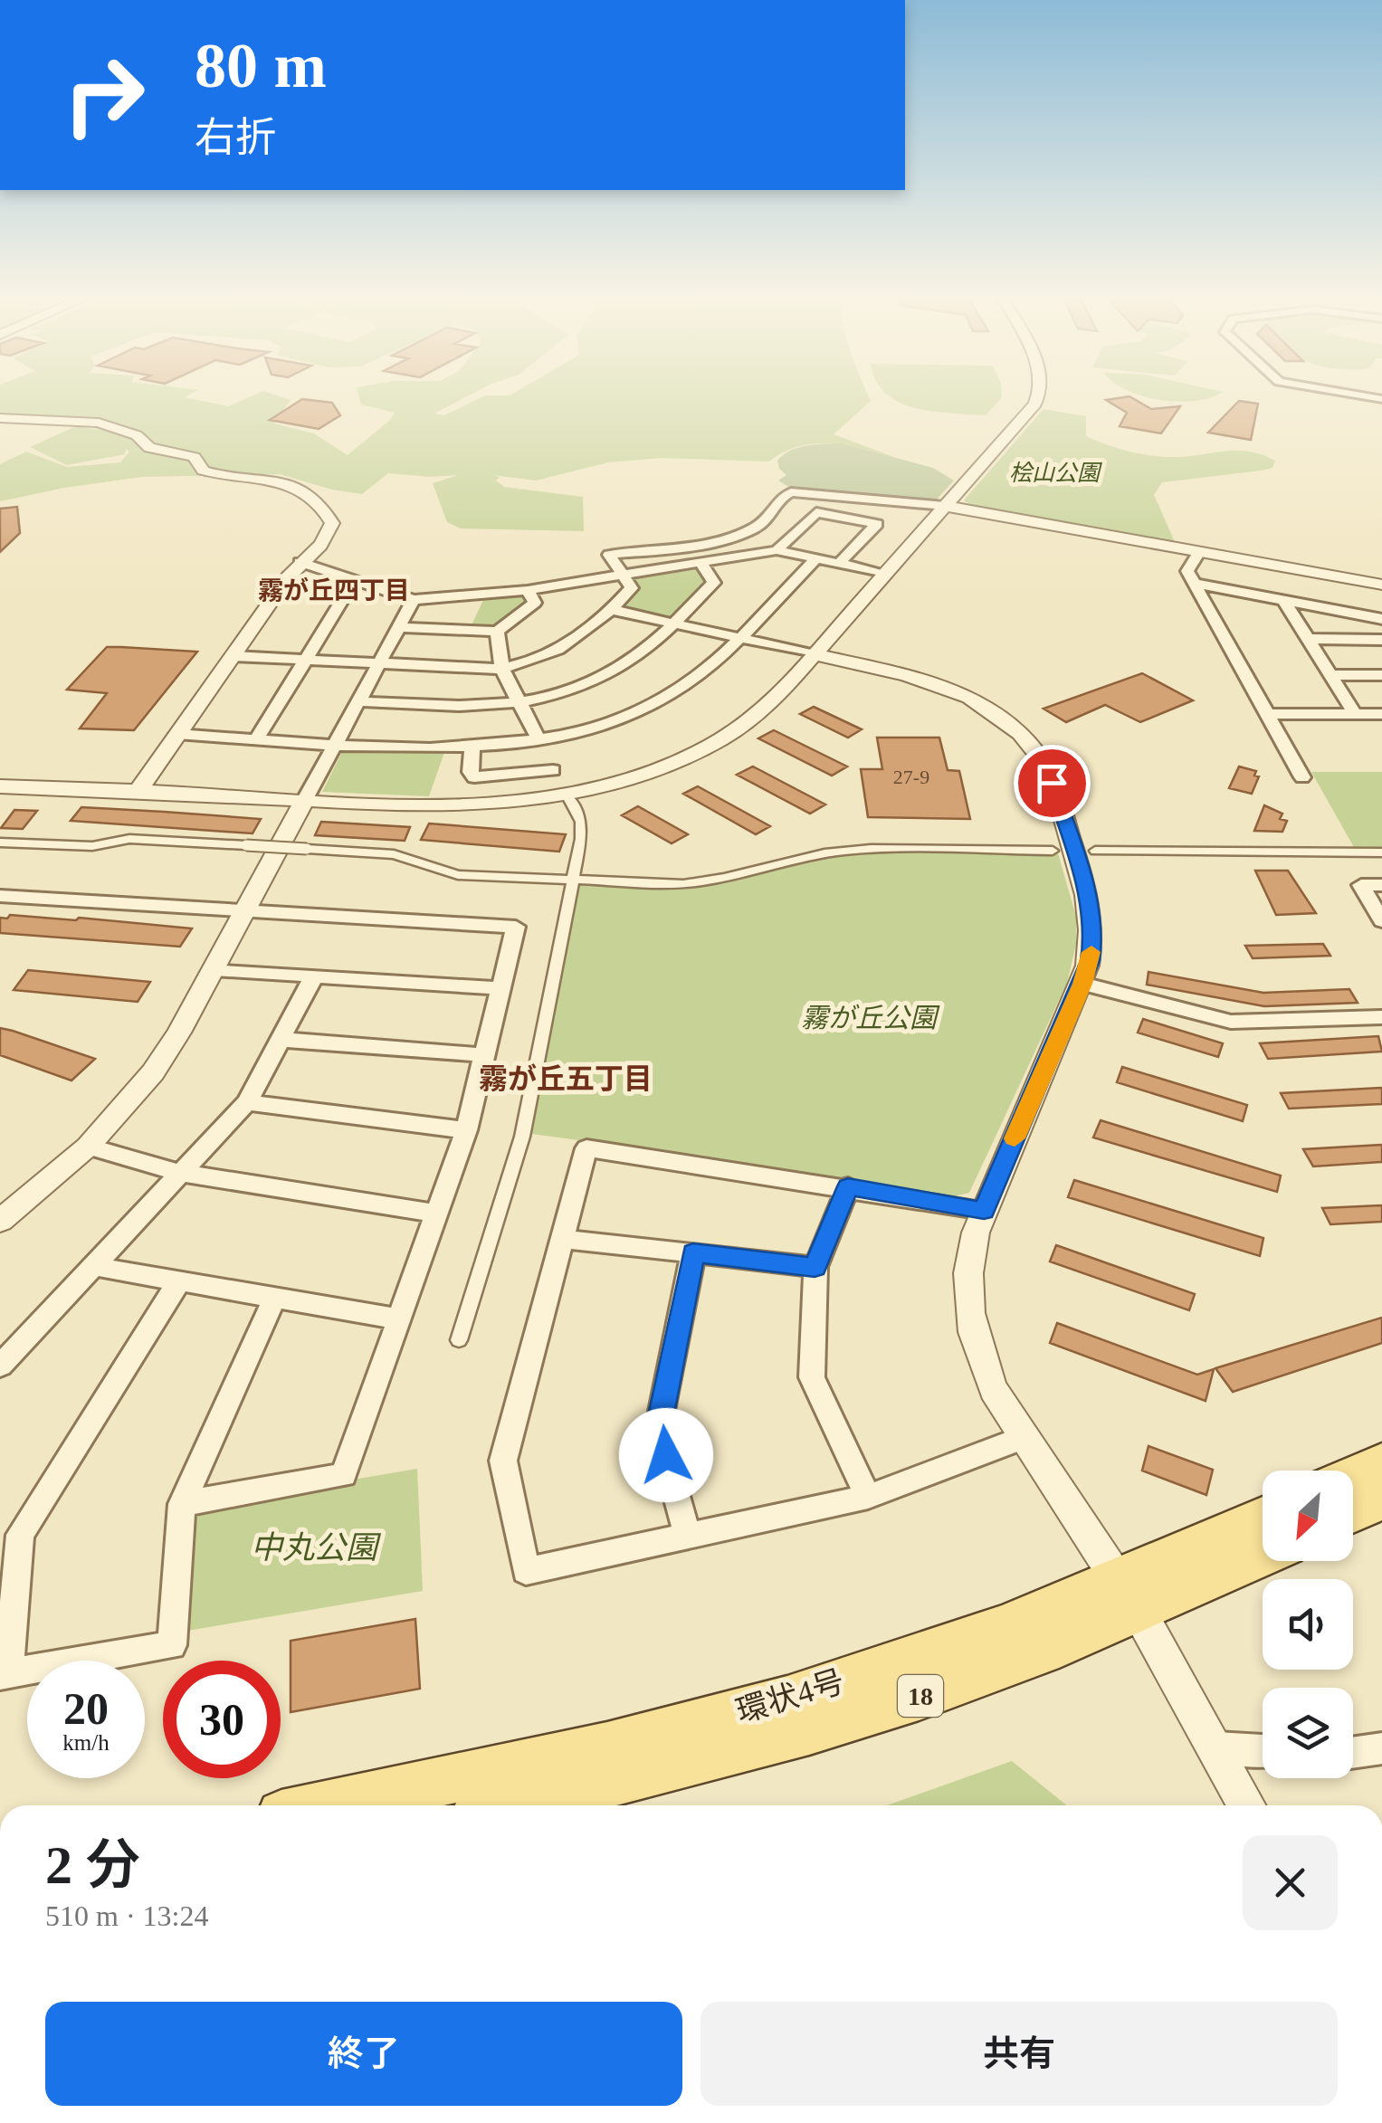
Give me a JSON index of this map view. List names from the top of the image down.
{
  "streets": {
    "main road": ["18", "環状4号"]
  },
  "districts": ["霧が丘四丁目", "霧が丘五丁目"],
  "parks": ["桧山公園", "霧が丘公園", "中丸公園"],
  "house_numbers": ["27-9"],
  "north": "bottom left",
  "page": {
    "turn": ["80 m", "右折"],
    "speed": "20 km/h",
    "limit": "30",
    "heading": ["2 分", "510 m · 13:24"],
    "buttons": ["終了", "共有"]
  }
}
